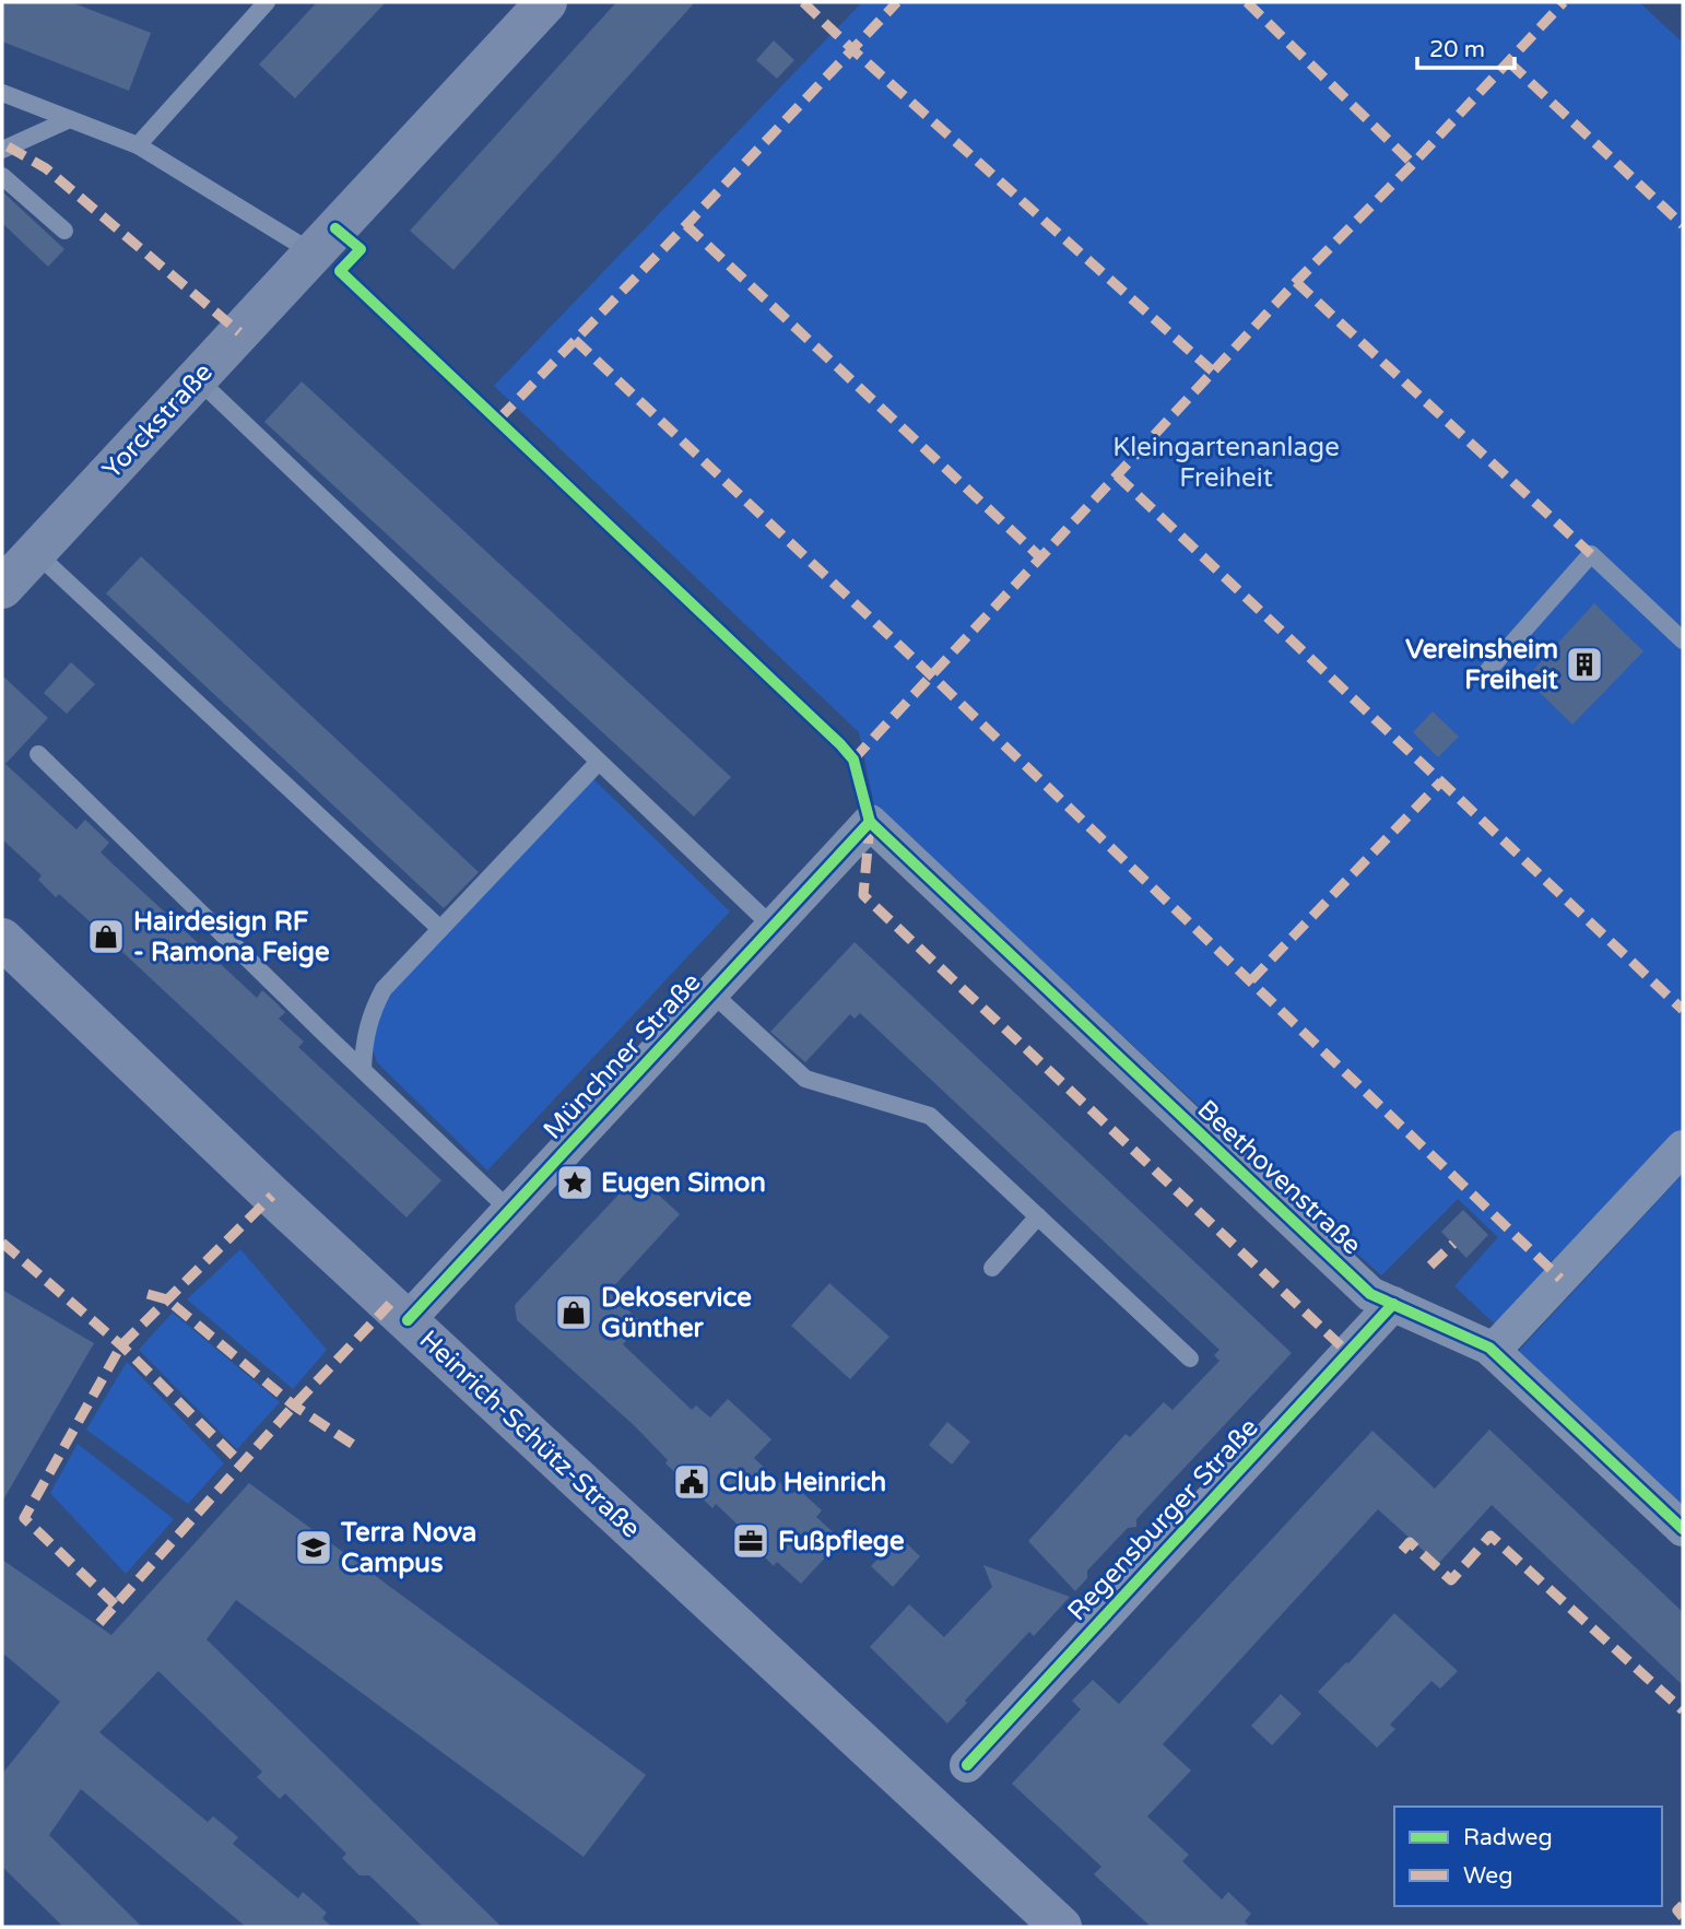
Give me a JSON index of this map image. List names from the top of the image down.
{
  "streets": {
    "main road": ["Yorckstraße", "Heinrich-Schütz-Straße"],
    "street": ["Münchner Straße", "Beethovenstraße", "Regensburger Straße"]
  },
  "crossings": [
    ["Münchner Straße", "Beethovenstraße"],
    ["Münchner Straße", "Heinrich-Schütz-Straße"],
    ["Beethovenstraße", "Regensburger Straße"]
  ],
  "parks": ["Kleingartenanlage Freiheit"],
  "places": {
    "building": ["Vereinsheim Freiheit"],
    "shop": ["Hairdesign RF - Ramona Feige", "Dekoservice Günther"],
    "place": ["Eugen Simon"],
    "public building": ["Club Heinrich"],
    "office": ["Fußpflege"],
    "school or university": ["Terra Nova Campus"]
  },
  "legend": ["Radweg", "Weg"],
  "scale_bar": "20 m"
}
